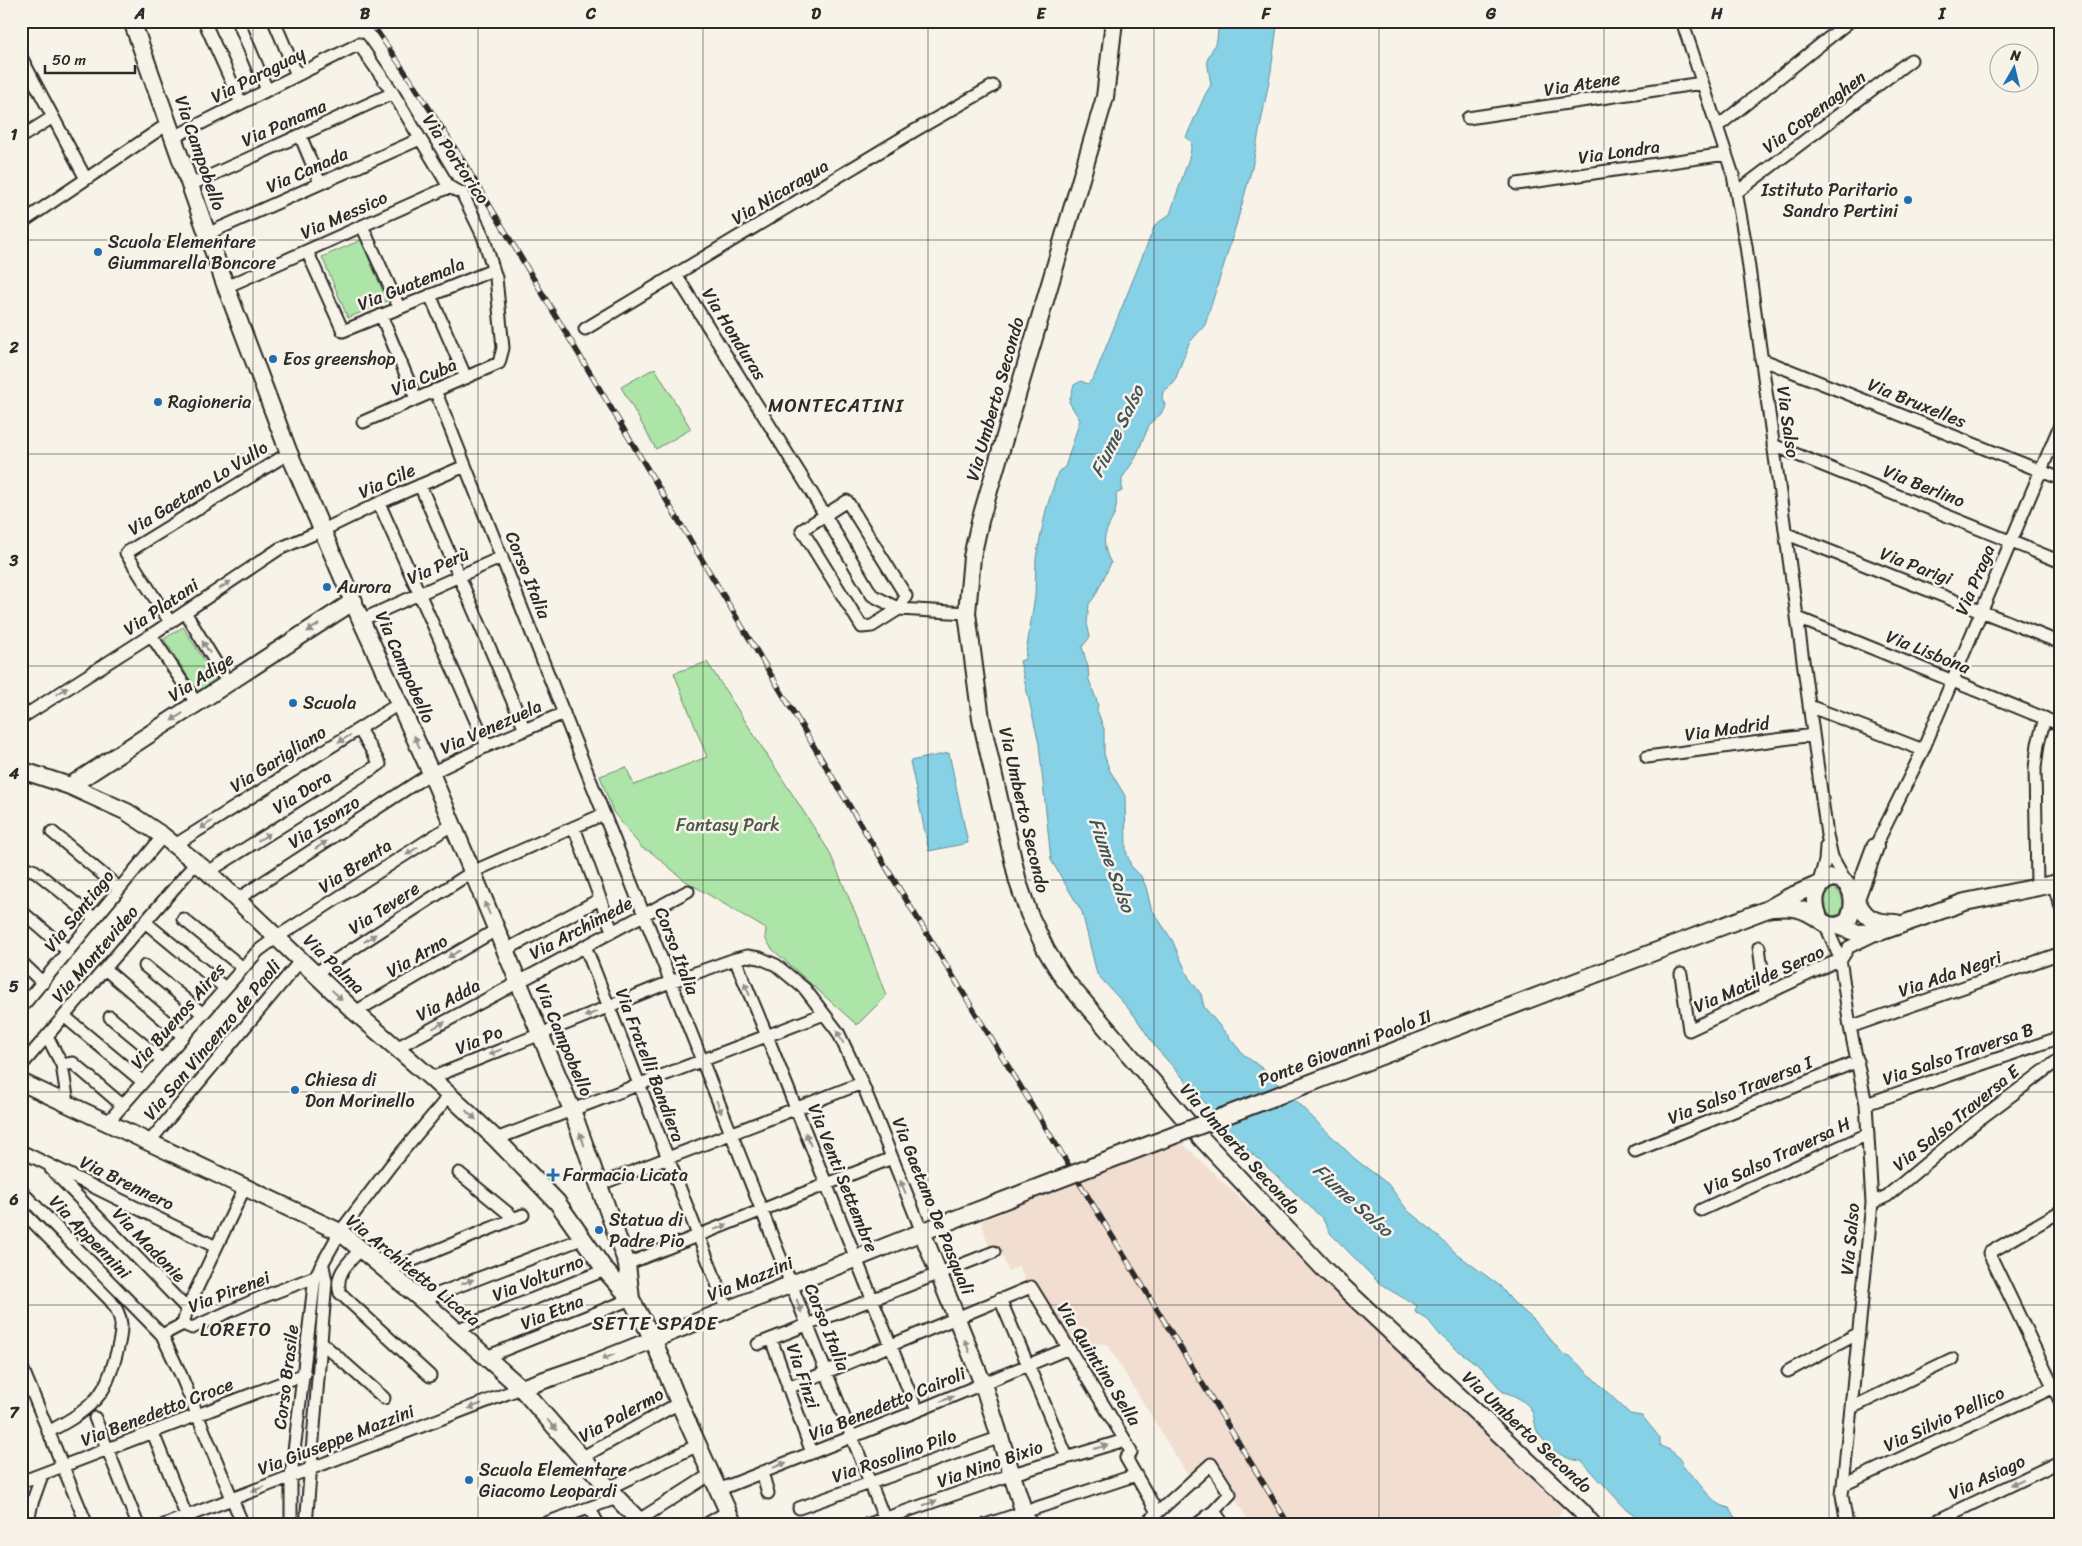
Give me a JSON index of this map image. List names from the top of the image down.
{
  "streets": {
    "main road": [
      "Via Campobello",
      "Via Umberto Secondo",
      "Via Adige",
      "Via Palma",
      "Ponte Giovanni Paolo II",
      "Via Gaetano De Pasquali",
      "Via Architetto Licata",
      "Via Mazzini"
    ],
    "street": [
      "Via Paraguay",
      "Via Atene",
      "Via Copenaghen",
      "Via Panama",
      "Via Londra",
      "Via Portorico",
      "Via Canada",
      "Via Nicaragua",
      "Via Messico",
      "Via Guatemala",
      "Via Honduras",
      "Via Cuba",
      "Via Bruxelles",
      "Via Salso",
      "Via Cile",
      "Via Berlino",
      "Via Gaetano Lo Vullo",
      "Via Perù",
      "Via Parigi",
      "Corso Italia",
      "Via Praga",
      "Via Platani",
      "Via Lisbona",
      "Via Venezuela",
      "Via Madrid",
      "Via Garigliano",
      "Via Dora",
      "Via Isonzo",
      "Via Brenta",
      "Via Tevere",
      "Via Santiago",
      "Via Archimede",
      "Via Montevideo",
      "Via Arno",
      "Via Ada Negri",
      "Via Matilde Serao",
      "Via Adda",
      "Via Buenos Aires",
      "Via San Vincenzo de Paoli",
      "Via Po",
      "Via Salso Traversa B",
      "Via Fratelli Bandiera",
      "Via Salso Traversa I",
      "Via Salso Traversa E",
      "Via Salso Traversa H",
      "Via Venti Settembre",
      "Via Brennero",
      "Via Appennini",
      "Via Madonie",
      "Via Volturno",
      "Via Pirenei",
      "Via Etna",
      "Via Quintino Sella",
      "Via Finzi",
      "Corso Brasile",
      "Via Benedetto Cairoli",
      "Via Benedetto Croce",
      "Via Palermo",
      "Via Silvio Pellico",
      "Via Giuseppe Mazzini",
      "Via Rosolino Pilo",
      "Via Nino Bixio",
      "Via Asiago"
    ]
  },
  "crossings": [
    ["Via Paraguay", "Via Campobello"],
    ["Via Paraguay", "Via Portorico"],
    ["Via Atene", "Via Salso"],
    ["Via Copenaghen", "Via Salso"],
    ["Via Panama", "Via Campobello"],
    ["Via Panama", "Via Portorico"],
    ["Via Londra", "Via Salso"],
    ["Via Campobello", "Via Canada"],
    ["Via Campobello", "Via Messico"],
    ["Via Campobello", "Via Cile"],
    ["Via Campobello", "Via Gaetano Lo Vullo"],
    ["Via Campobello", "Via Perù"],
    ["Via Campobello", "Via Platani"],
    ["Via Campobello", "Via Adige"],
    ["Via Campobello", "Via Venezuela"],
    ["Via Campobello", "Via Garigliano"],
    ["Via Campobello", "Via Isonzo"],
    ["Via Campobello", "Via Brenta"],
    ["Via Campobello", "Via Tevere"],
    ["Via Campobello", "Via Archimede"],
    ["Via Campobello", "Via Arno"],
    ["Via Campobello", "Via Palma"],
    ["Via Campobello", "Via Adda"],
    ["Via Campobello", "Via Po"],
    ["Via Campobello", "Via Etna"],
    ["Via Portorico", "Via Canada"],
    ["Via Portorico", "Via Messico"],
    ["Via Portorico", "Via Guatemala"],
    ["Via Portorico", "Via Cuba"],
    ["Via Nicaragua", "Via Honduras"],
    ["Via Messico", "Via Guatemala"],
    ["Via Honduras", "Via Umberto Secondo"],
    ["Via Cuba", "Corso Italia"],
    ["Via Bruxelles", "Via Salso"],
    ["Via Bruxelles", "Via Praga"],
    ["Via Salso", "Via Berlino"],
    ["Via Salso", "Via Parigi"],
    ["Via Salso", "Via Lisbona"],
    ["Via Salso", "Via Madrid"],
    ["Via Salso", "Via Ada Negri"],
    ["Via Salso", "Via Matilde Serao"],
    ["Via Salso", "Via Salso Traversa B"],
    ["Via Salso", "Via Salso Traversa I"],
    ["Via Salso", "Via Salso Traversa E"],
    ["Via Salso", "Via Salso Traversa H"],
    ["Via Salso", "Via Silvio Pellico"],
    ["Via Cile", "Corso Italia"],
    ["Via Cile", "Via Platani"],
    ["Via Berlino", "Via Praga"],
    ["Via Gaetano Lo Vullo", "Via Platani"],
    ["Via Perù", "Corso Italia"],
    ["Via Parigi", "Via Praga"],
    ["Corso Italia", "Via Venezuela"],
    ["Corso Italia", "Via Tevere"],
    ["Corso Italia", "Via Archimede"],
    ["Corso Italia", "Via Gaetano De Pasquali"],
    ["Corso Italia", "Via Mazzini"],
    ["Corso Italia", "Via Benedetto Cairoli"],
    ["Corso Italia", "Via Rosolino Pilo"],
    ["Corso Italia", "Via Nino Bixio"],
    ["Via Praga", "Via Lisbona"],
    ["Via Adige", "Via Palma"],
    ["Via Venezuela", "Via Isonzo"],
    ["Via Garigliano", "Via Dora"],
    ["Via Garigliano", "Via Santiago"],
    ["Via Garigliano", "Via Palma"],
    ["Via Dora", "Via Montevideo"],
    ["Via Dora", "Via Palma"],
    ["Via Isonzo", "Via Palma"],
    ["Via Brenta", "Via Palma"],
    ["Via Brenta", "Via Buenos Aires"],
    ["Via Tevere", "Via Palma"],
    ["Via Santiago", "Via Palma"],
    ["Via Archimede", "Via Adda"],
    ["Via Archimede", "Via Fratelli Bandiera"],
    ["Via Montevideo", "Via Palma"],
    ["Via Arno", "Via Palma"],
    ["Via Palma", "Via Adda"],
    ["Via Palma", "Via Buenos Aires"],
    ["Via Palma", "Via San Vincenzo de Paoli"],
    ["Via Palma", "Via Po"],
    ["Via Palma", "Via Volturno"],
    ["Via Palma", "Via Etna"],
    ["Via Buenos Aires", "Via Architetto Licata"],
    ["Via San Vincenzo de Paoli", "Via Architetto Licata"],
    ["Via Po", "Via Fratelli Bandiera"],
    ["Via Po", "Via Gaetano De Pasquali"],
    ["Ponte Giovanni Paolo II", "Via Mazzini"],
    ["Via Fratelli Bandiera", "Via Gaetano De Pasquali"],
    ["Via Fratelli Bandiera", "Via Mazzini"],
    ["Via Venti Settembre", "Via Gaetano De Pasquali"],
    ["Via Venti Settembre", "Via Mazzini"],
    ["Via Venti Settembre", "Via Benedetto Cairoli"],
    ["Via Brennero", "Via Madonie"],
    ["Via Gaetano De Pasquali", "Via Mazzini"],
    ["Via Gaetano De Pasquali", "Via Benedetto Cairoli"],
    ["Via Gaetano De Pasquali", "Via Rosolino Pilo"],
    ["Via Gaetano De Pasquali", "Via Nino Bixio"],
    ["Via Architetto Licata", "Via Volturno"],
    ["Via Architetto Licata", "Via Mazzini"],
    ["Via Architetto Licata", "Via Etna"],
    ["Via Architetto Licata", "Via Palermo"],
    ["Via Architetto Licata", "Via Giuseppe Mazzini"],
    ["Via Mazzini", "Via Giuseppe Mazzini"],
    ["Via Pirenei", "Corso Brasile"],
    ["Via Quintino Sella", "Via Benedetto Cairoli"],
    ["Via Quintino Sella", "Via Nino Bixio"],
    ["Via Finzi", "Via Benedetto Cairoli"],
    ["Corso Brasile", "Via Benedetto Croce"],
    ["Corso Brasile", "Via Giuseppe Mazzini"]
  ],
  "one_way": [
    "Via Platani",
    "Via Adige",
    "Via Garigliano",
    "Via Dora",
    "Via Isonzo",
    "Via Brenta",
    "Via Tevere",
    "Via Arno",
    "Via Adda",
    "Via Giuseppe Mazzini",
    "Via Asiago"
  ],
  "districts": ["MONTECATINI", "SETTE SPADE", "LORETO"],
  "water": ["Fiume Salso"],
  "parks": ["Fantasy Park"],
  "places": {
    "other": [
      "Istituto Paritario Sandro Pertini",
      "Scuola Elementare Giummarella Boncore",
      "Eos greenshop",
      "Ragioneria",
      "Aurora",
      "Scuola",
      "Chiesa di Don Morinello",
      "Statua di Padre Pio",
      "Scuola Elementare Giacomo Leopardi"
    ],
    "health": ["Farmacia Licata"]
  },
  "scale_bar": "50 m",
  "north": "top",
  "grid": {
    "columns": [
      "A",
      "B",
      "C",
      "D",
      "E",
      "F",
      "G",
      "H",
      "I"
    ],
    "rows": [
      "1",
      "2",
      "3",
      "4",
      "5",
      "6",
      "7"
    ]
  }
}
